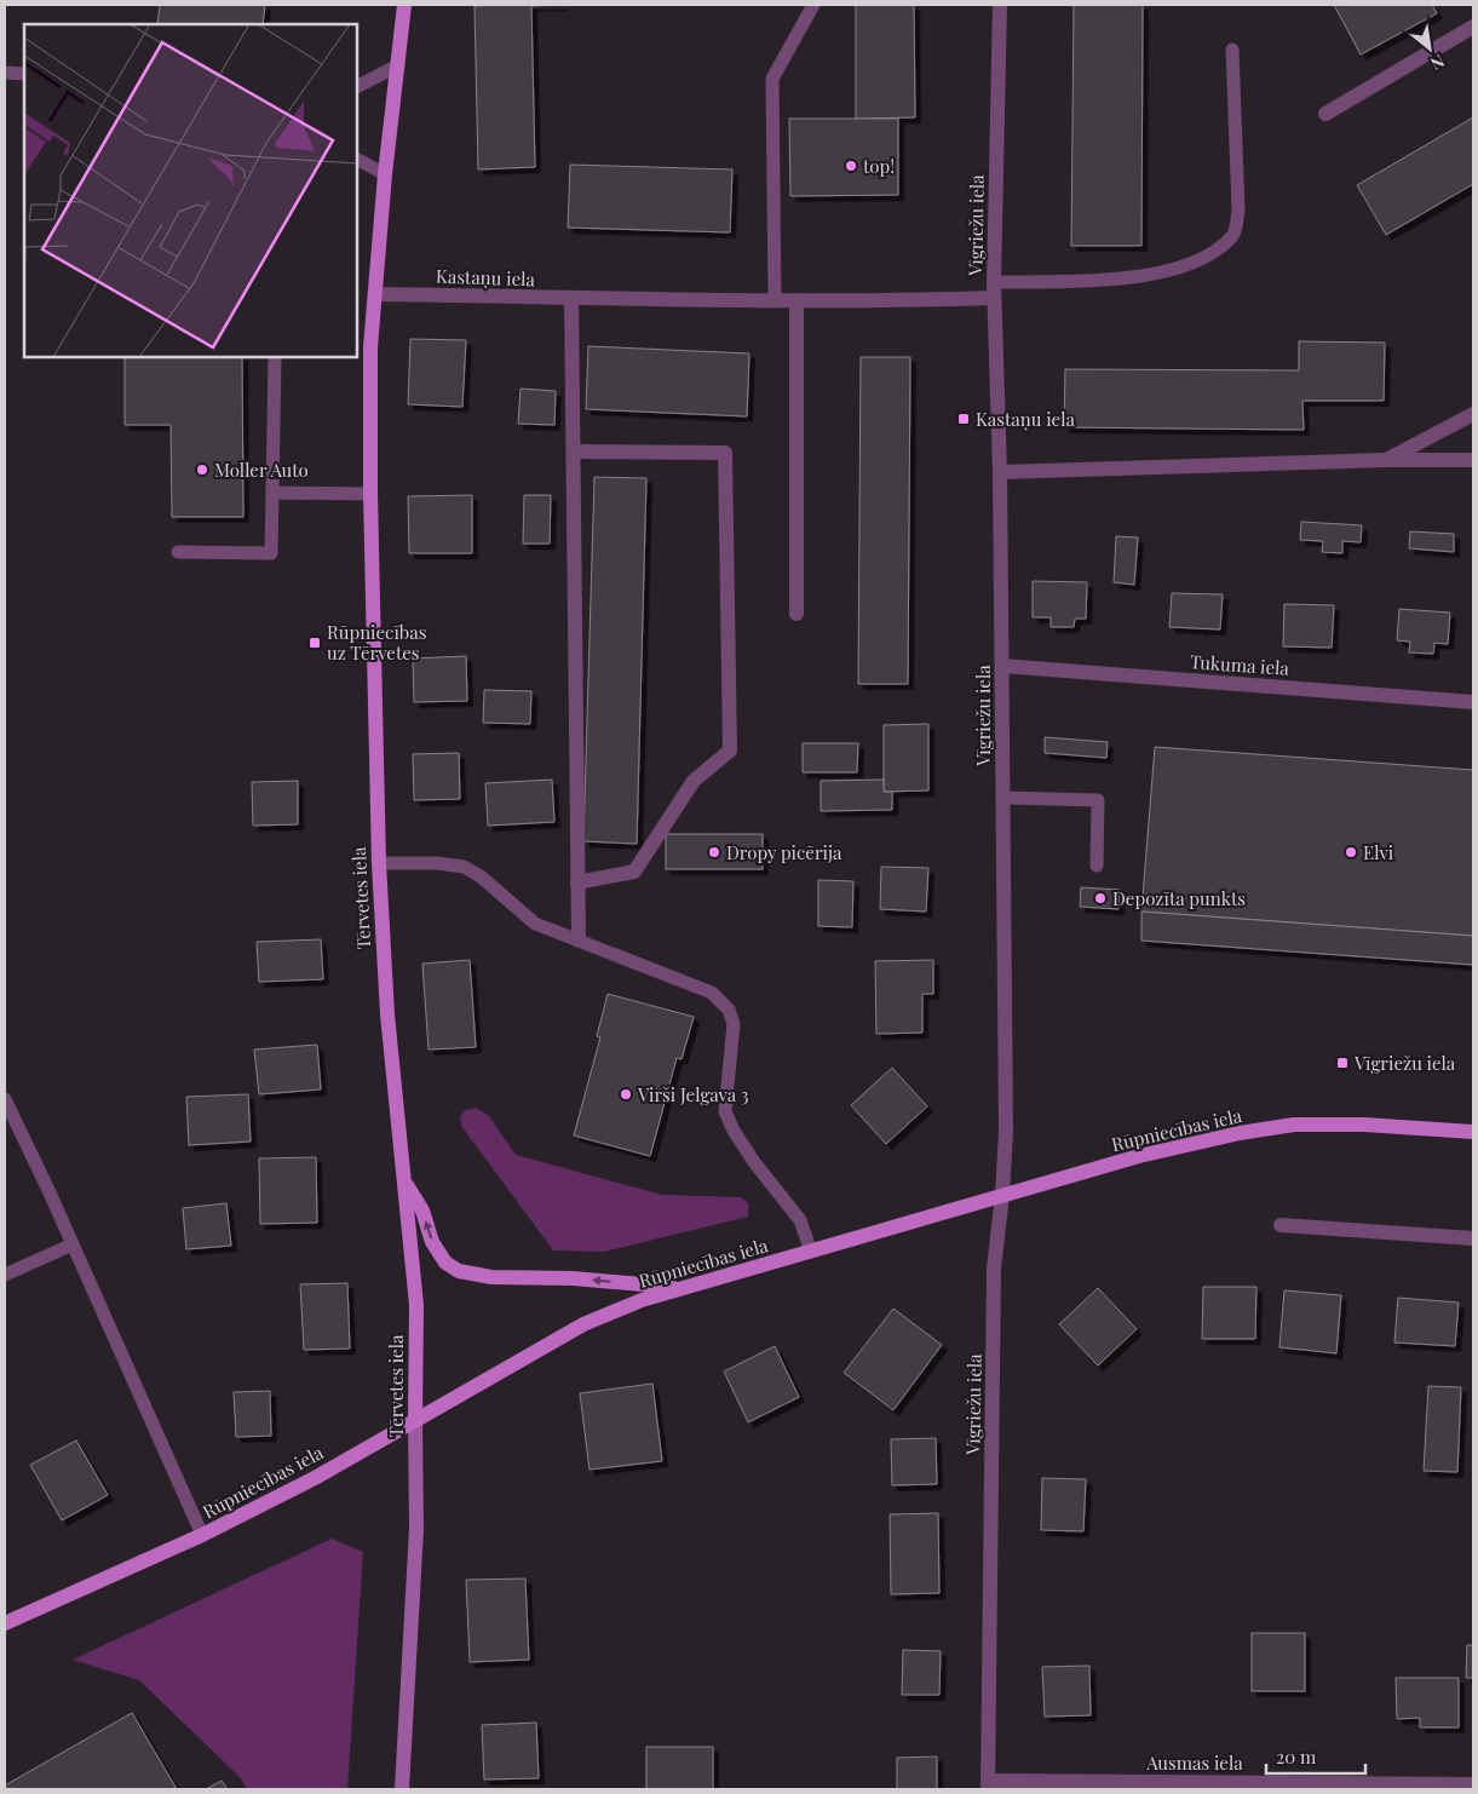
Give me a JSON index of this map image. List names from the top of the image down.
{
  "streets": {
    "main road": ["Tērvetes iela", "Rūpniecības iela"],
    "street": [
      "Vīgriežu iela",
      "Kastaņu iela",
      "Tukuma iela",
      "Ausmas iela"
    ]
  },
  "crossings": [
    ["Vīgriežu iela", "Kastaņu iela"],
    ["Vīgriežu iela", "Tukuma iela"],
    ["Vīgriežu iela", "Rūpniecības iela"],
    ["Vīgriežu iela", "Ausmas iela"],
    ["Kastaņu iela", "Tērvetes iela"],
    ["Tērvetes iela", "Rūpniecības iela"]
  ],
  "places": {
    "other": [
      "top!",
      "Moller Auto",
      "Dropy picērija",
      "Elvi",
      "Depozīta punkts",
      "Virši Jelgava 3"
    ],
    "transit": ["Kastaņu iela", "Rūpniecības uz Tērvetes", "Vīgriežu iela"]
  },
  "scale_bar": "20 m",
  "north": "bottom right"
}
